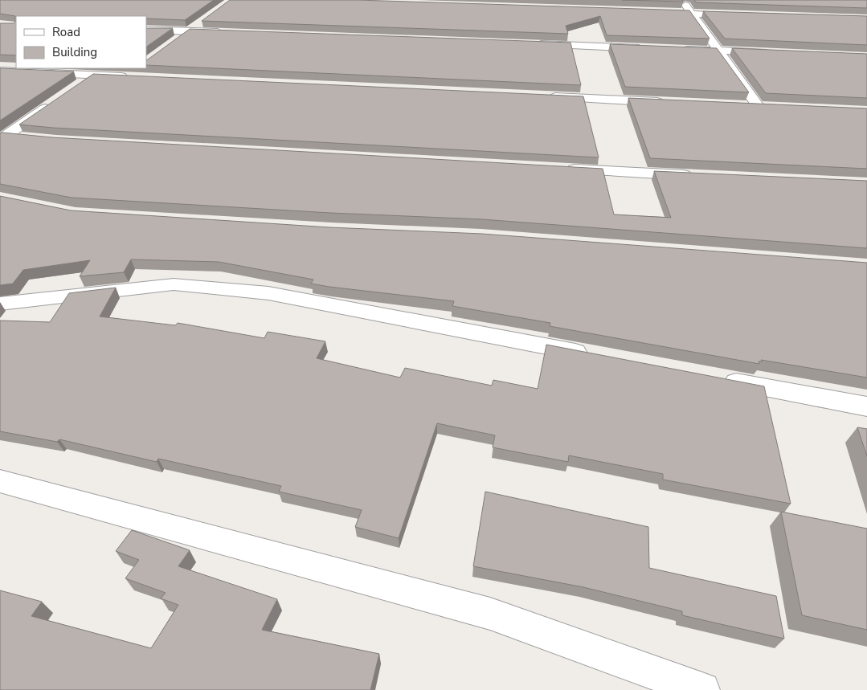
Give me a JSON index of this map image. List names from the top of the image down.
{
  "legend": ["Road", "Building"]
}
